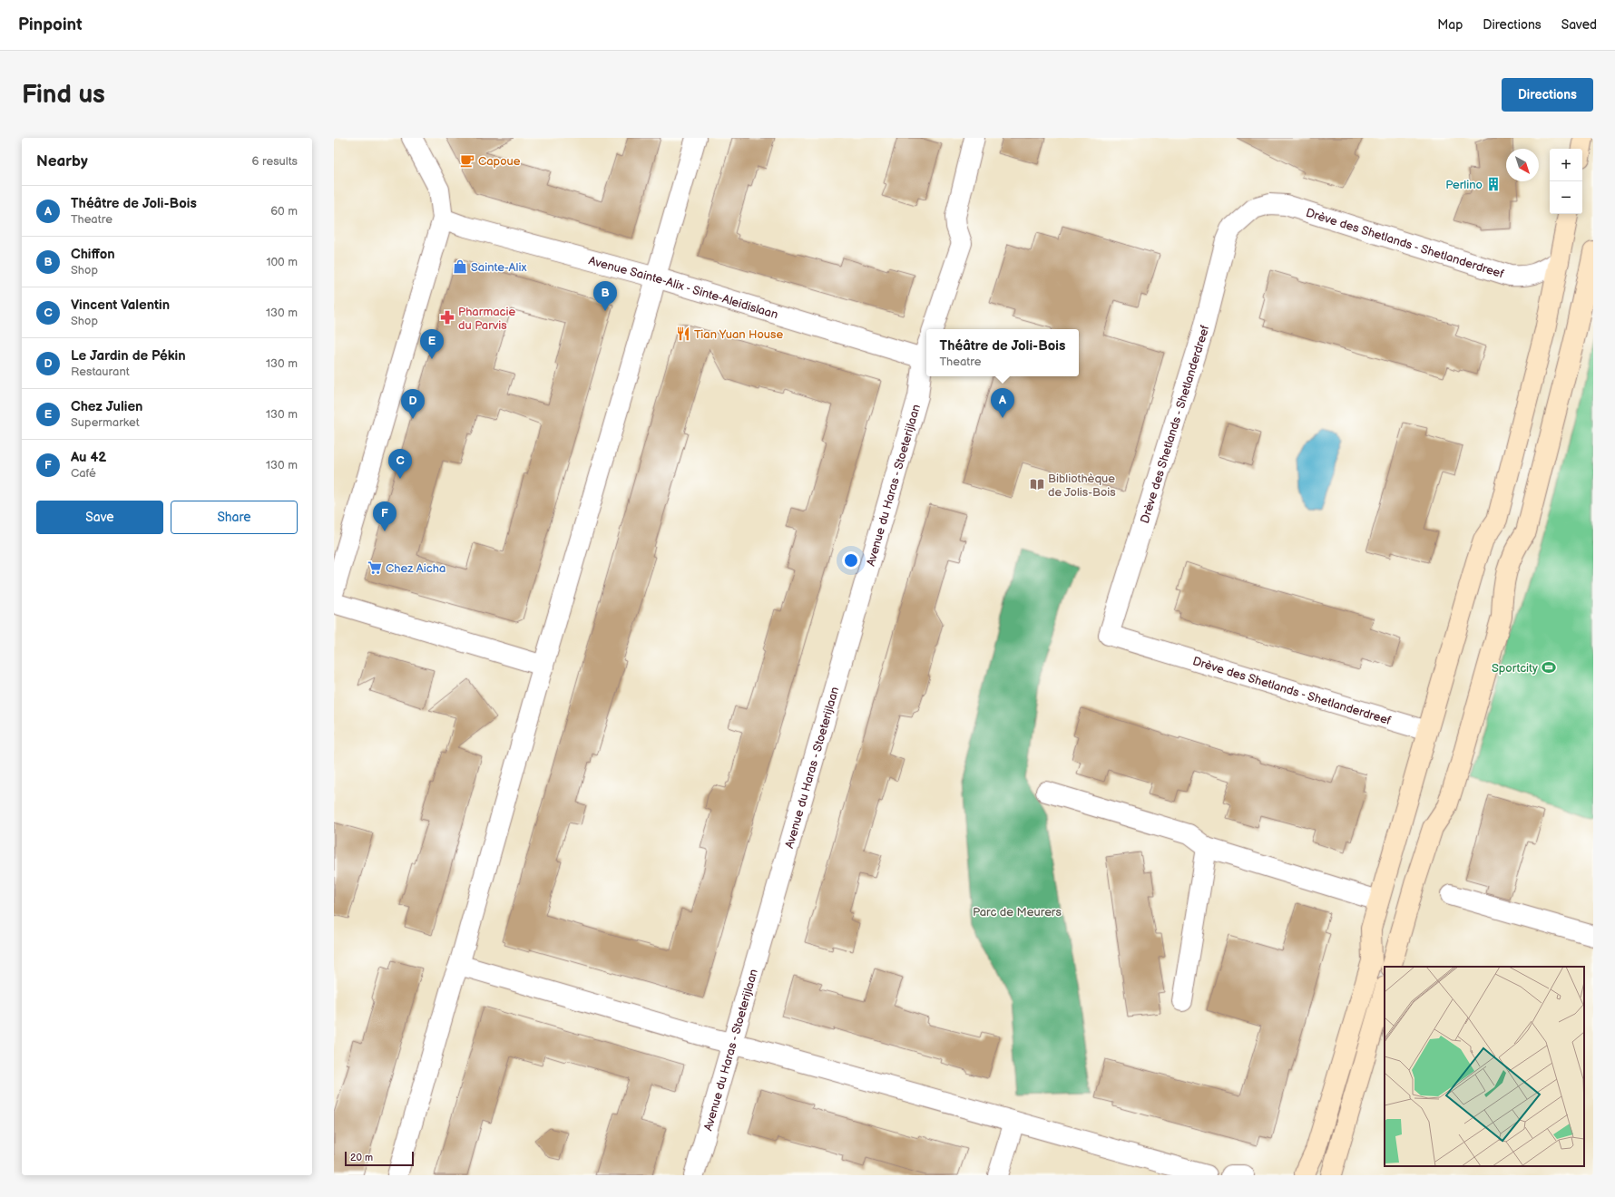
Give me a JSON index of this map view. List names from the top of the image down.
{
  "streets": {
    "street": ["Drève des Shetlands - Shetlanderdreef", "Avenue Sainte-Alix - Sinte-Aleidislaan", "Avenue du Haras - Stoeterijlaan"]
  },
  "crossings": [
    ["Avenue Sainte-Alix - Sinte-Aleidislaan", "Avenue du Haras - Stoeterijlaan"]
  ],
  "parks": ["Parc de Meurers"],
  "places": {
    "cafe": ["Capoue"],
    "building": ["Perlino"],
    "shop": ["Sainte-Alix"],
    "pharmacy": ["Pharmacie du Parvis"],
    "restaurant": ["Tian Yuan House"],
    "library": ["Bibliothèque de Jolis-Bois"],
    "supermarket": ["Chez Aicha"],
    "sports": ["Sportcity"]
  },
  "scale_bar": "20 m",
  "north": "bottom right",
  "page": {
    "header": "Pinpoint",
    "nav": ["Map", "Directions", "Saved"],
    "buttons": [
      "Directions",
      ["Save", "Share"]
    ],
    "title": "Find us",
    "heading": ["Nearby", "6 results"],
    "map_buttons": ["+", "−"],
    "list": [
      {
        "mark": "A",
        "name": "Théâtre de Joli-Bois",
        "note": "Theatre",
        "value": "60 m"
      },
      {
        "mark": "B",
        "name": "Chiffon",
        "note": "Shop",
        "value": "100 m"
      },
      {
        "mark": "C",
        "name": "Vincent Valentin",
        "note": "Shop",
        "value": "130 m"
      },
      {
        "mark": "D",
        "name": "Le Jardin de Pékin",
        "note": "Restaurant",
        "value": "130 m"
      },
      {
        "mark": "E",
        "name": "Chez Julien",
        "note": "Supermarket",
        "value": "130 m"
      },
      {
        "mark": "F",
        "name": "Au 42",
        "note": "Café",
        "value": "130 m"
      }
    ],
    "pins": [
      "B",
      "E",
      "A",
      "D",
      "C",
      "F"
    ],
    "popup": ["Théâtre de Joli-Bois", "Theatre"],
    "scale": "20 m"
  }
}
